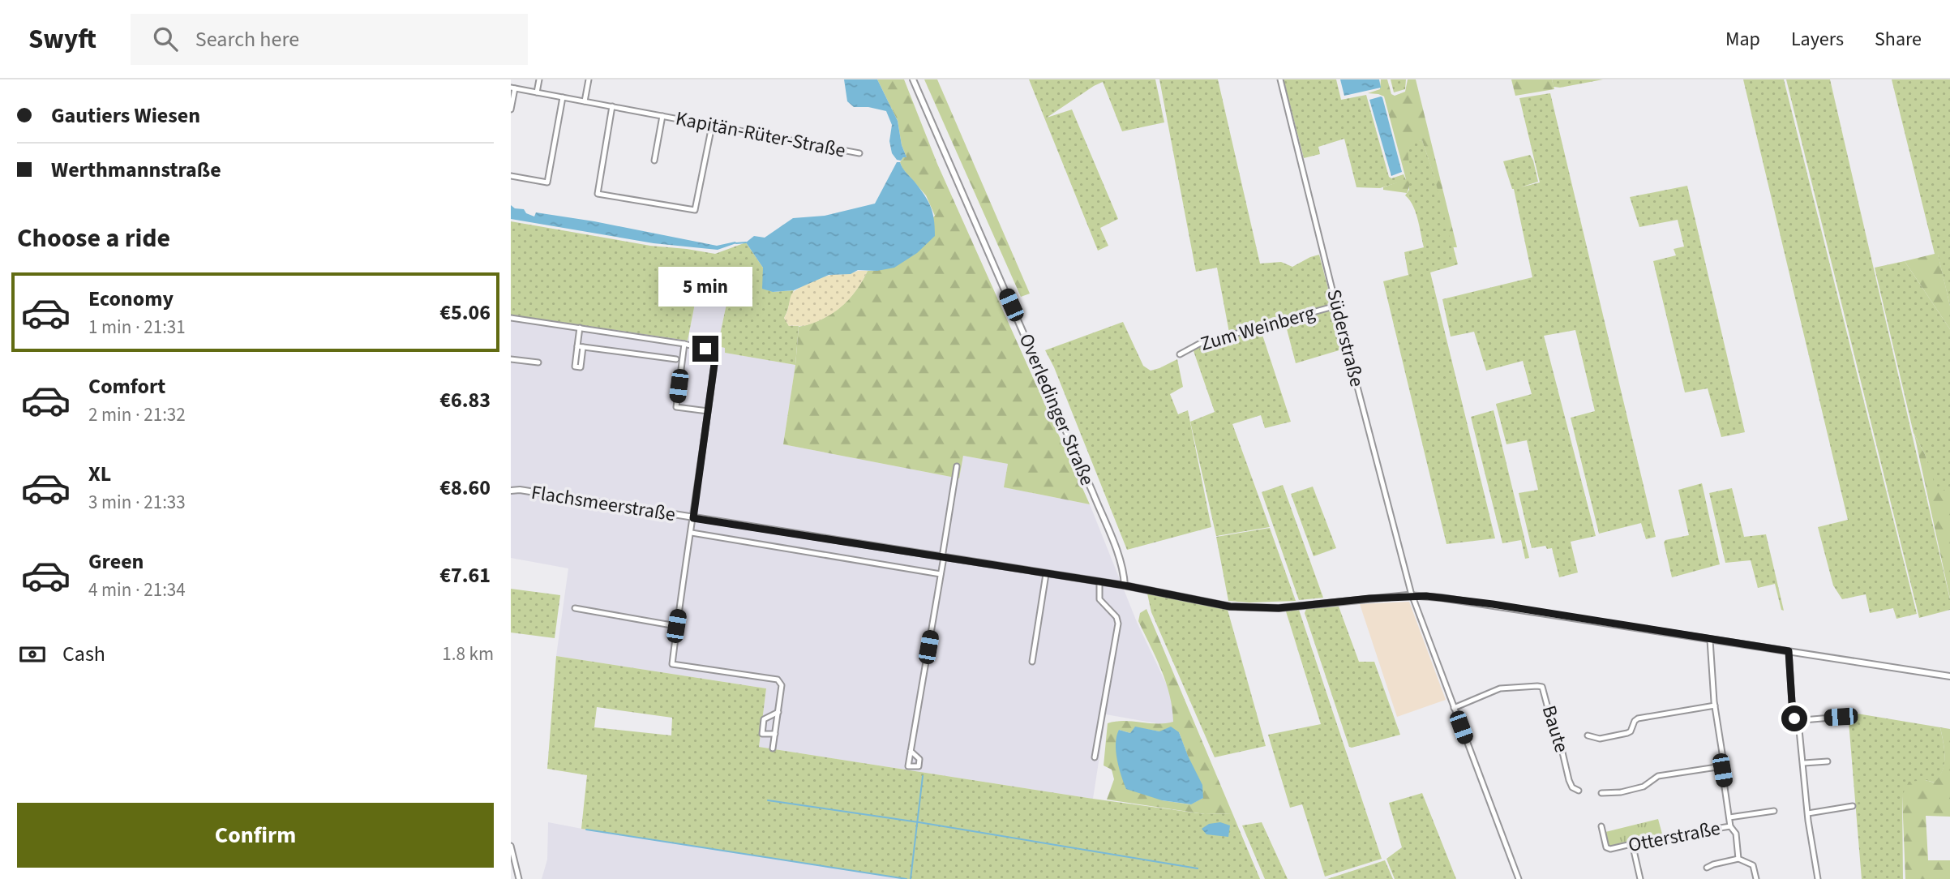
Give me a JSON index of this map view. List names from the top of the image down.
{
  "streets": {
    "street": [
      "Kapitän-Rüter-Straße",
      "Zum Weinberg",
      "Süderstraße",
      "Overledinger Straße",
      "Flachsmeerstraße",
      "Baute",
      "Otterstraße"
    ]
  },
  "crossings": [
    ["Zum Weinberg", "Süderstraße"],
    ["Süderstraße", "Flachsmeerstraße"],
    ["Süderstraße", "Baute"],
    ["Overledinger Straße", "Flachsmeerstraße"]
  ],
  "page": {
    "header": "Swyft",
    "search": "Search here",
    "nav": ["Map", "Layers", "Share"],
    "banner": ["Gautiers Wiesen", "Werthmannstraße"],
    "heading": "Choose a ride",
    "bubble": "5 min",
    "list": [
      {
        "name": "Economy",
        "note": "1 min · 21:31",
        "value": "€5.06"
      },
      {
        "name": "Comfort",
        "note": "2 min · 21:32",
        "value": "€6.83"
      },
      {
        "name": "XL",
        "note": "3 min · 21:33",
        "value": "€8.60"
      },
      {
        "name": "Green",
        "note": "4 min · 21:34",
        "value": "€7.61"
      }
    ],
    "pay": ["Cash", "1.8 km"],
    "buttons": "Confirm"
  }
}
